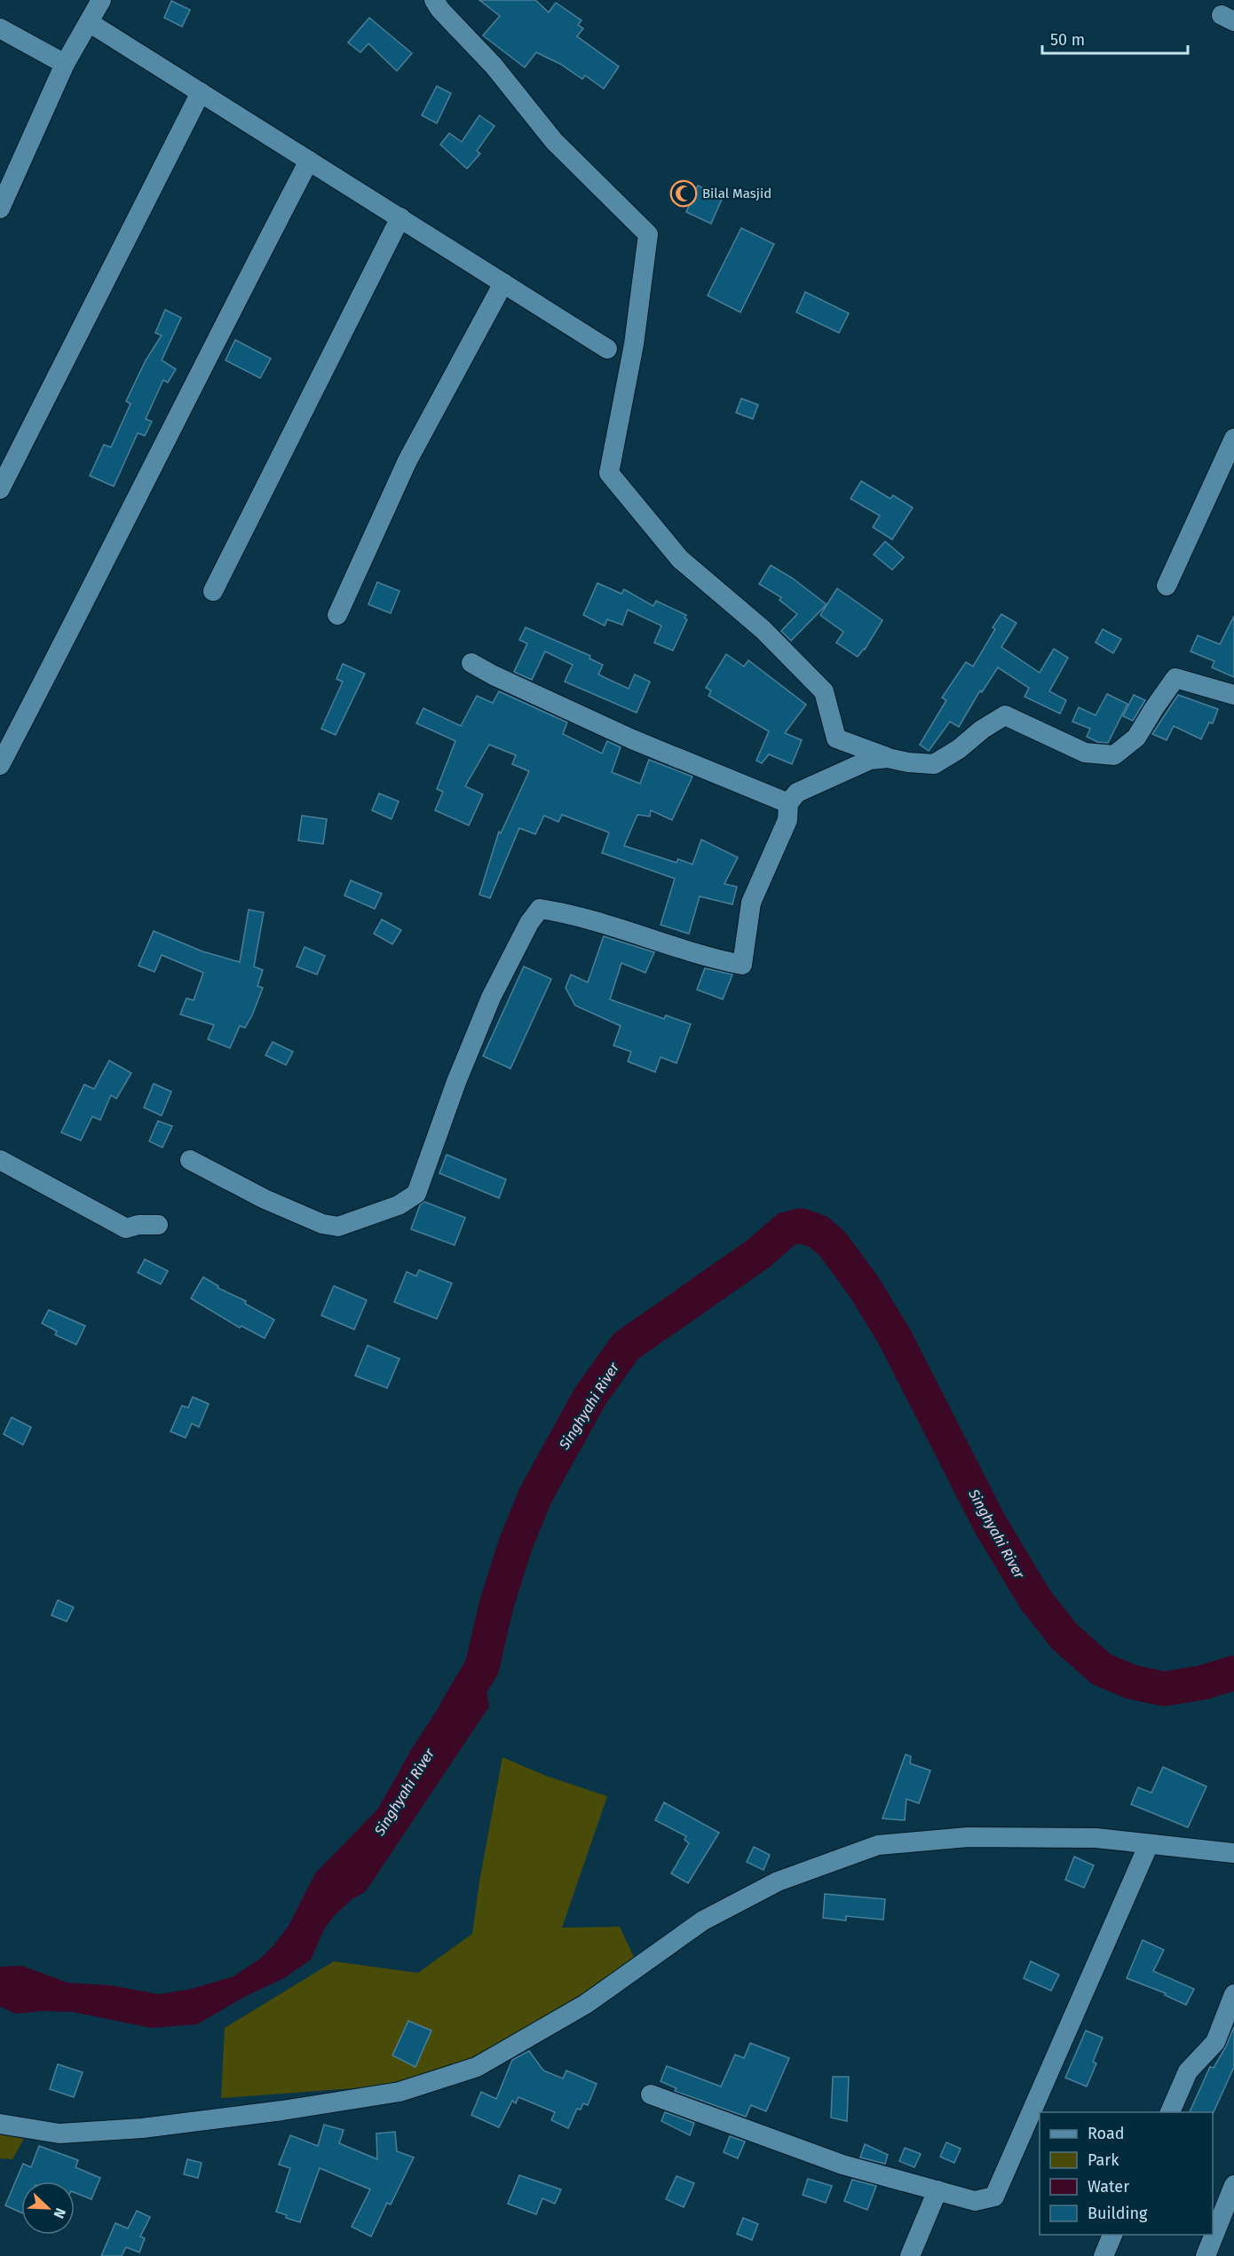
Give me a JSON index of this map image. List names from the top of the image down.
{
  "water": ["Singhyahi River"],
  "places": {
    "mosque": ["Bilal Masjid"]
  },
  "legend": [
    "Road",
    "Park",
    "Water",
    "Building"
  ],
  "scale_bar": "50 m",
  "north": "bottom right"
}
